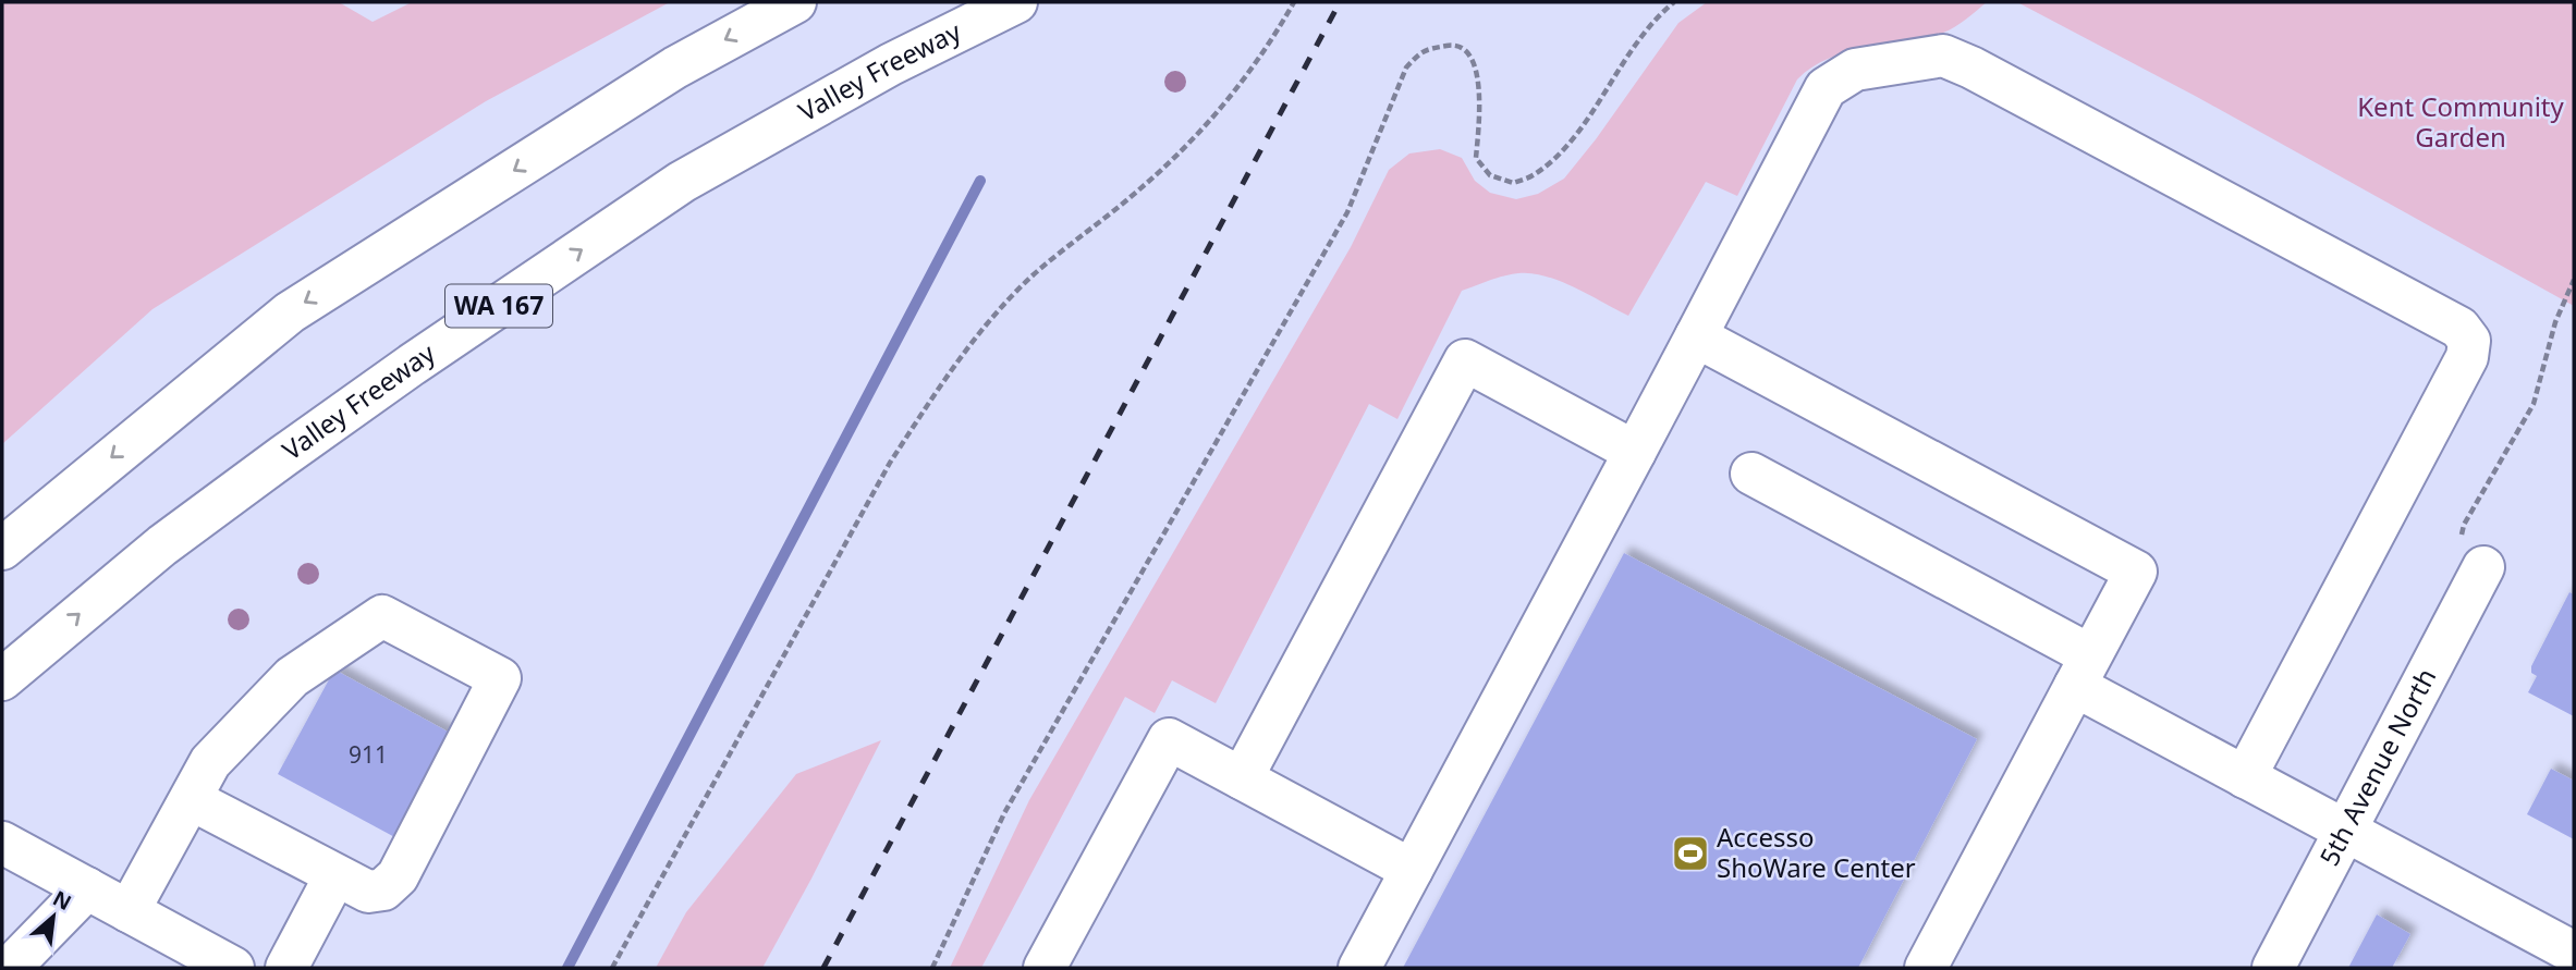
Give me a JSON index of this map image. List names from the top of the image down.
{
  "streets": {
    "main road": ["Valley Freeway", "WA 167", "5th Avenue North"]
  },
  "parks": ["Kent Community Garden"],
  "places": {
    "sports": ["Accesso ShoWare Center"]
  },
  "house_numbers": ["911"],
  "north": "top right"
}
